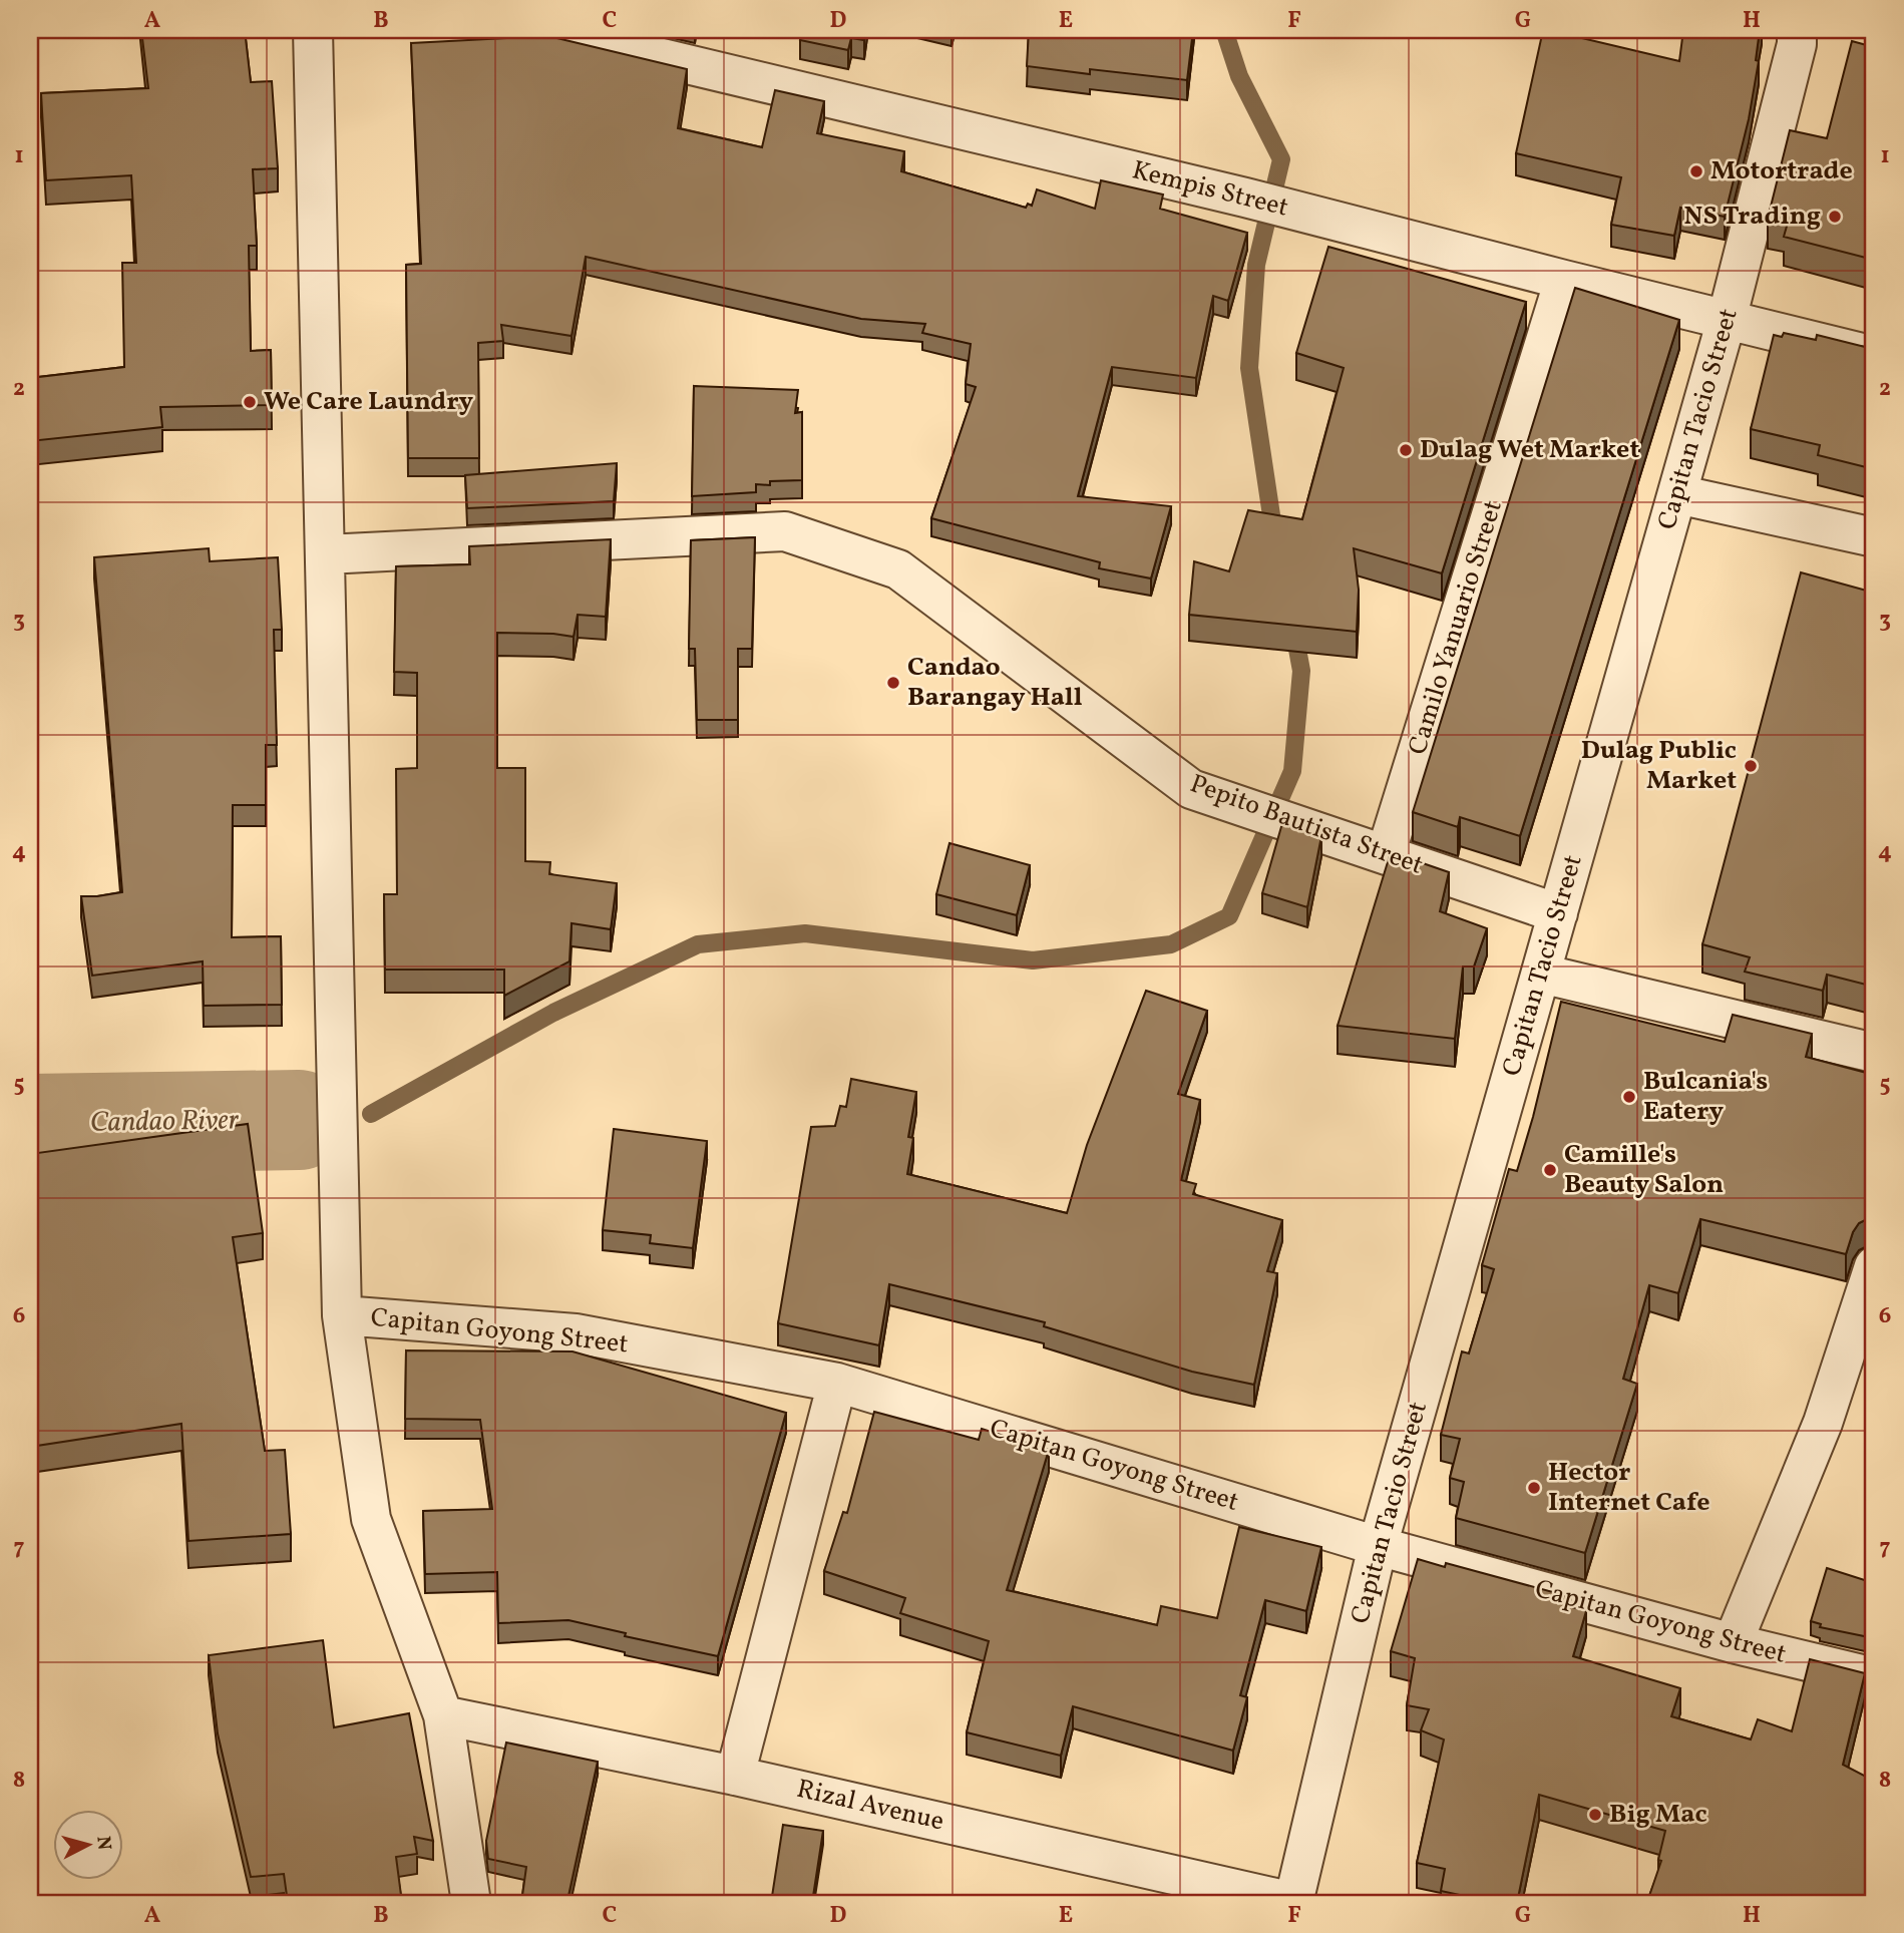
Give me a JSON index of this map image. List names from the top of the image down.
{
  "streets": {
    "street": [
      "Kempis Street",
      "Capitan Tacio Street",
      "Camilo Yanuario Street",
      "Pepito Bautista Street",
      "Capitan Goyong Street",
      "Rizal Avenue"
    ]
  },
  "crossings": [
    ["Kempis Street", "Capitan Tacio Street"],
    ["Kempis Street", "Camilo Yanuario Street"],
    ["Capitan Tacio Street", "Pepito Bautista Street"],
    ["Capitan Tacio Street", "Capitan Goyong Street"],
    ["Capitan Tacio Street", "Rizal Avenue"],
    ["Camilo Yanuario Street", "Pepito Bautista Street"]
  ],
  "water": ["Candao River"],
  "places": [
    "Motortrade",
    "NS Trading",
    "We Care Laundry",
    "Dulag Wet Market",
    "Candao Barangay Hall",
    "Dulag Public Market",
    "Bulcania's Eatery",
    "Camille's Beauty Salon",
    "Hector Internet Cafe",
    "Big Mac"
  ],
  "north": "right",
  "grid": {
    "columns": [
      "A",
      "B",
      "C",
      "D",
      "E",
      "F",
      "G",
      "H"
    ],
    "rows": [
      "1",
      "2",
      "3",
      "4",
      "5",
      "6",
      "7",
      "8"
    ]
  }
}
